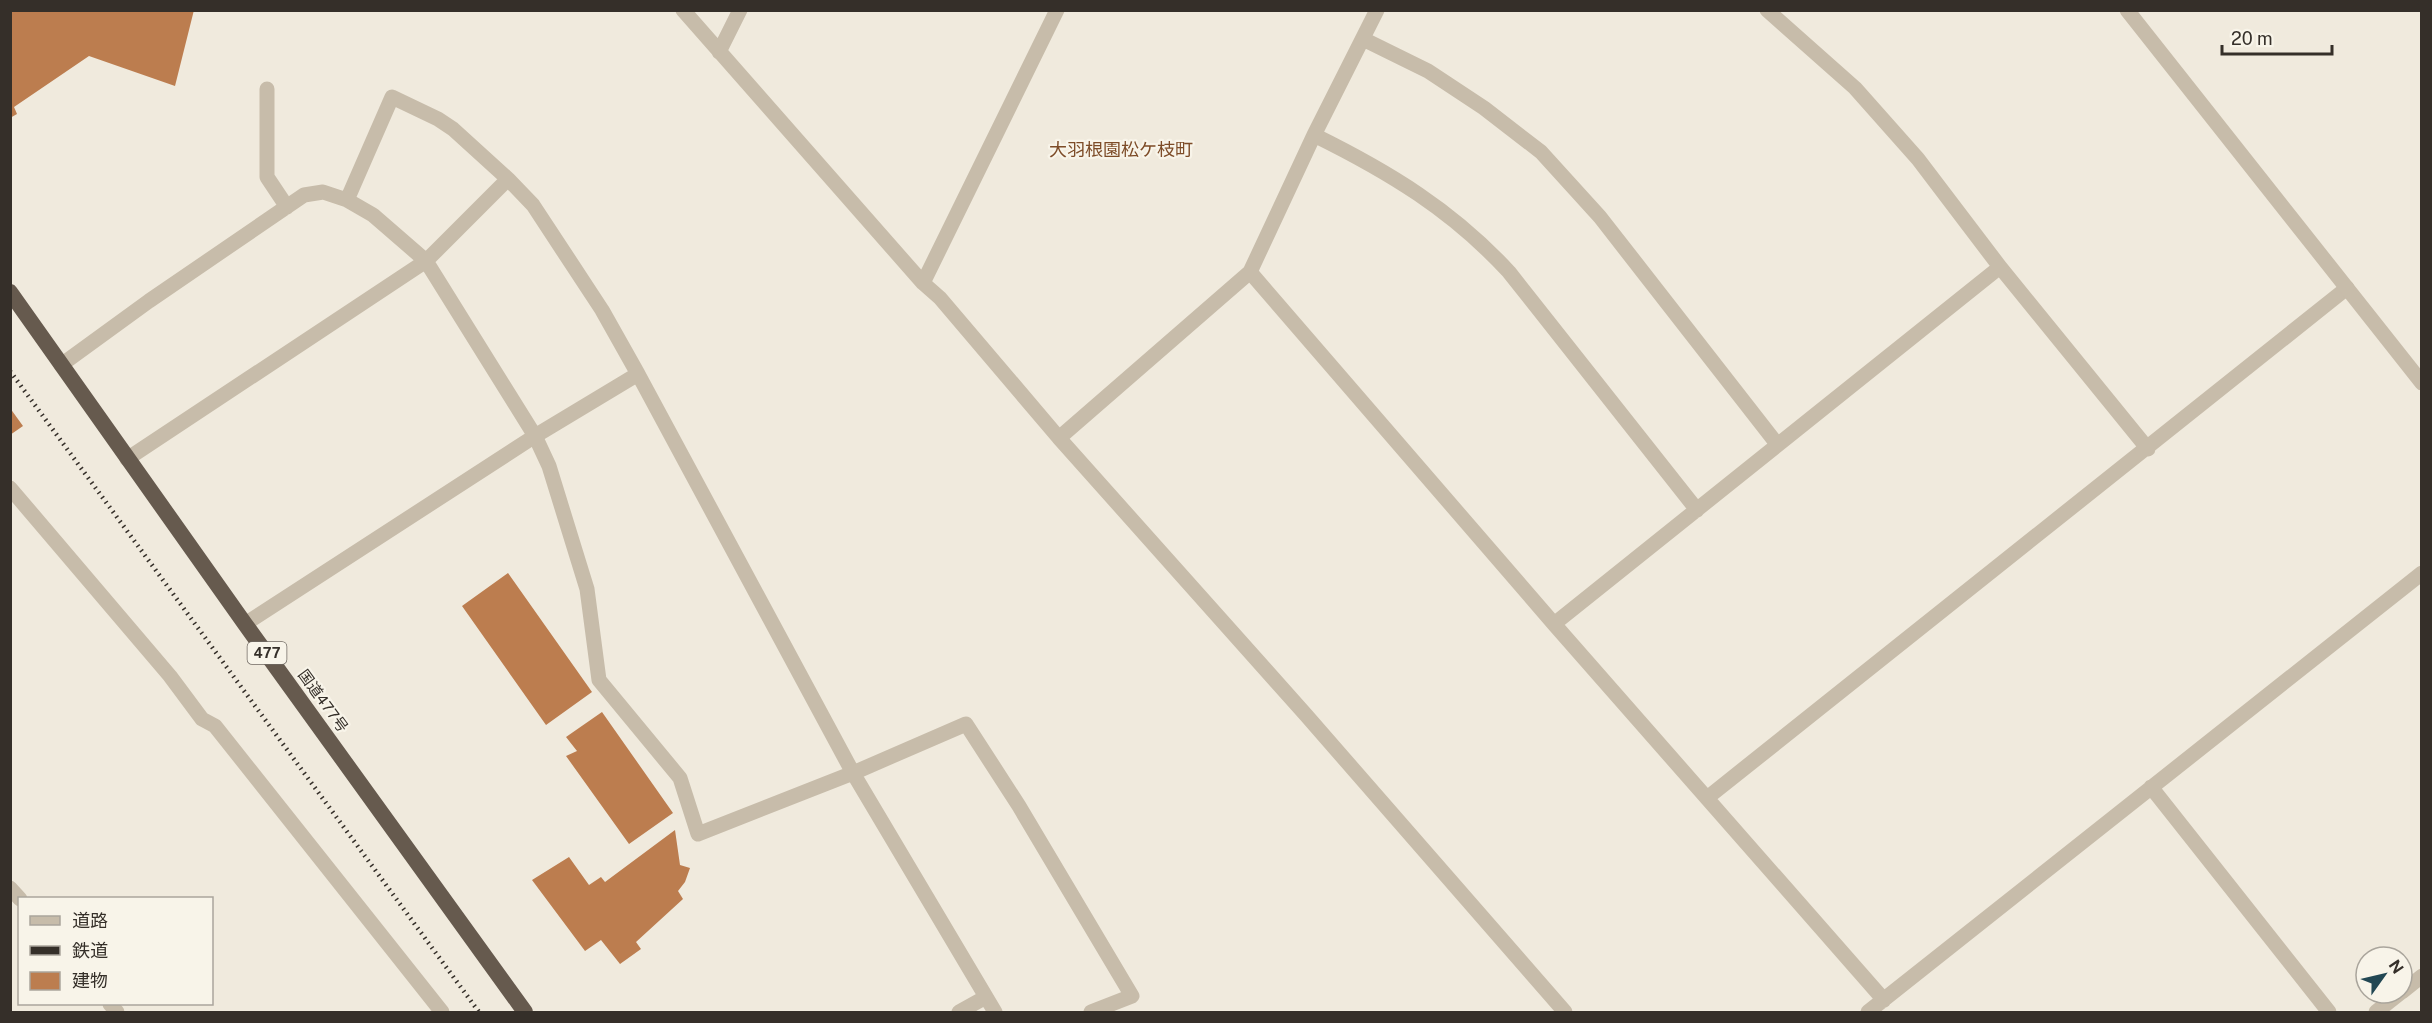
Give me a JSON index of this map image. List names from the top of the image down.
{
  "streets": {
    "highway": ["477", "国道477号"]
  },
  "districts": ["大羽根園松ケ枝町"],
  "legend": ["道路", "鉄道", "建物"],
  "scale_bar": "20 m",
  "north": "top right"
}
